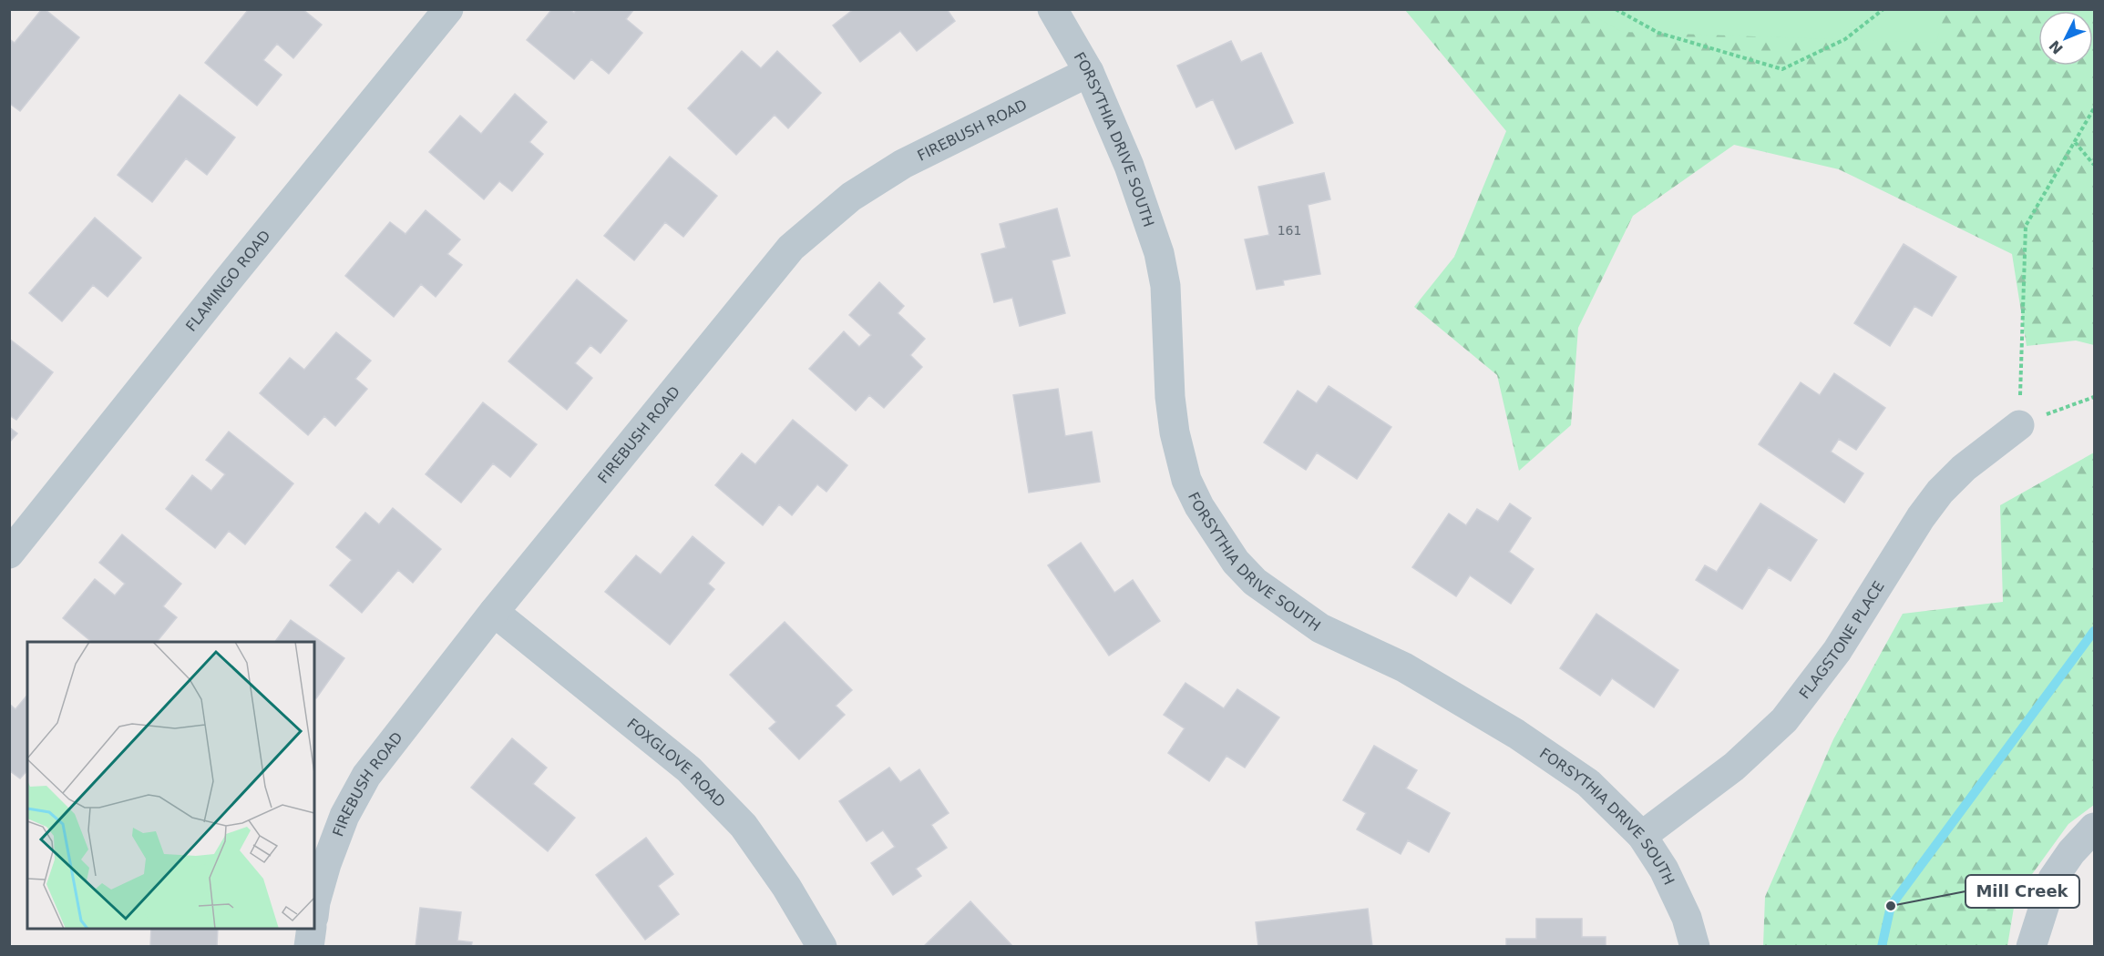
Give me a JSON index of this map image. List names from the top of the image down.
{
  "streets": {
    "street": [
      "FIREBUSH ROAD",
      "FORSYTHIA DRIVE SOUTH",
      "FLAMINGO ROAD",
      "FLAGSTONE PLACE",
      "FOXGLOVE ROAD"
    ]
  },
  "crossings": [
    ["FIREBUSH ROAD", "FORSYTHIA DRIVE SOUTH"],
    ["FIREBUSH ROAD", "FOXGLOVE ROAD"],
    ["FORSYTHIA DRIVE SOUTH", "FLAGSTONE PLACE"]
  ],
  "places": ["Mill Creek"],
  "house_numbers": ["161"],
  "north": "bottom left"
}
